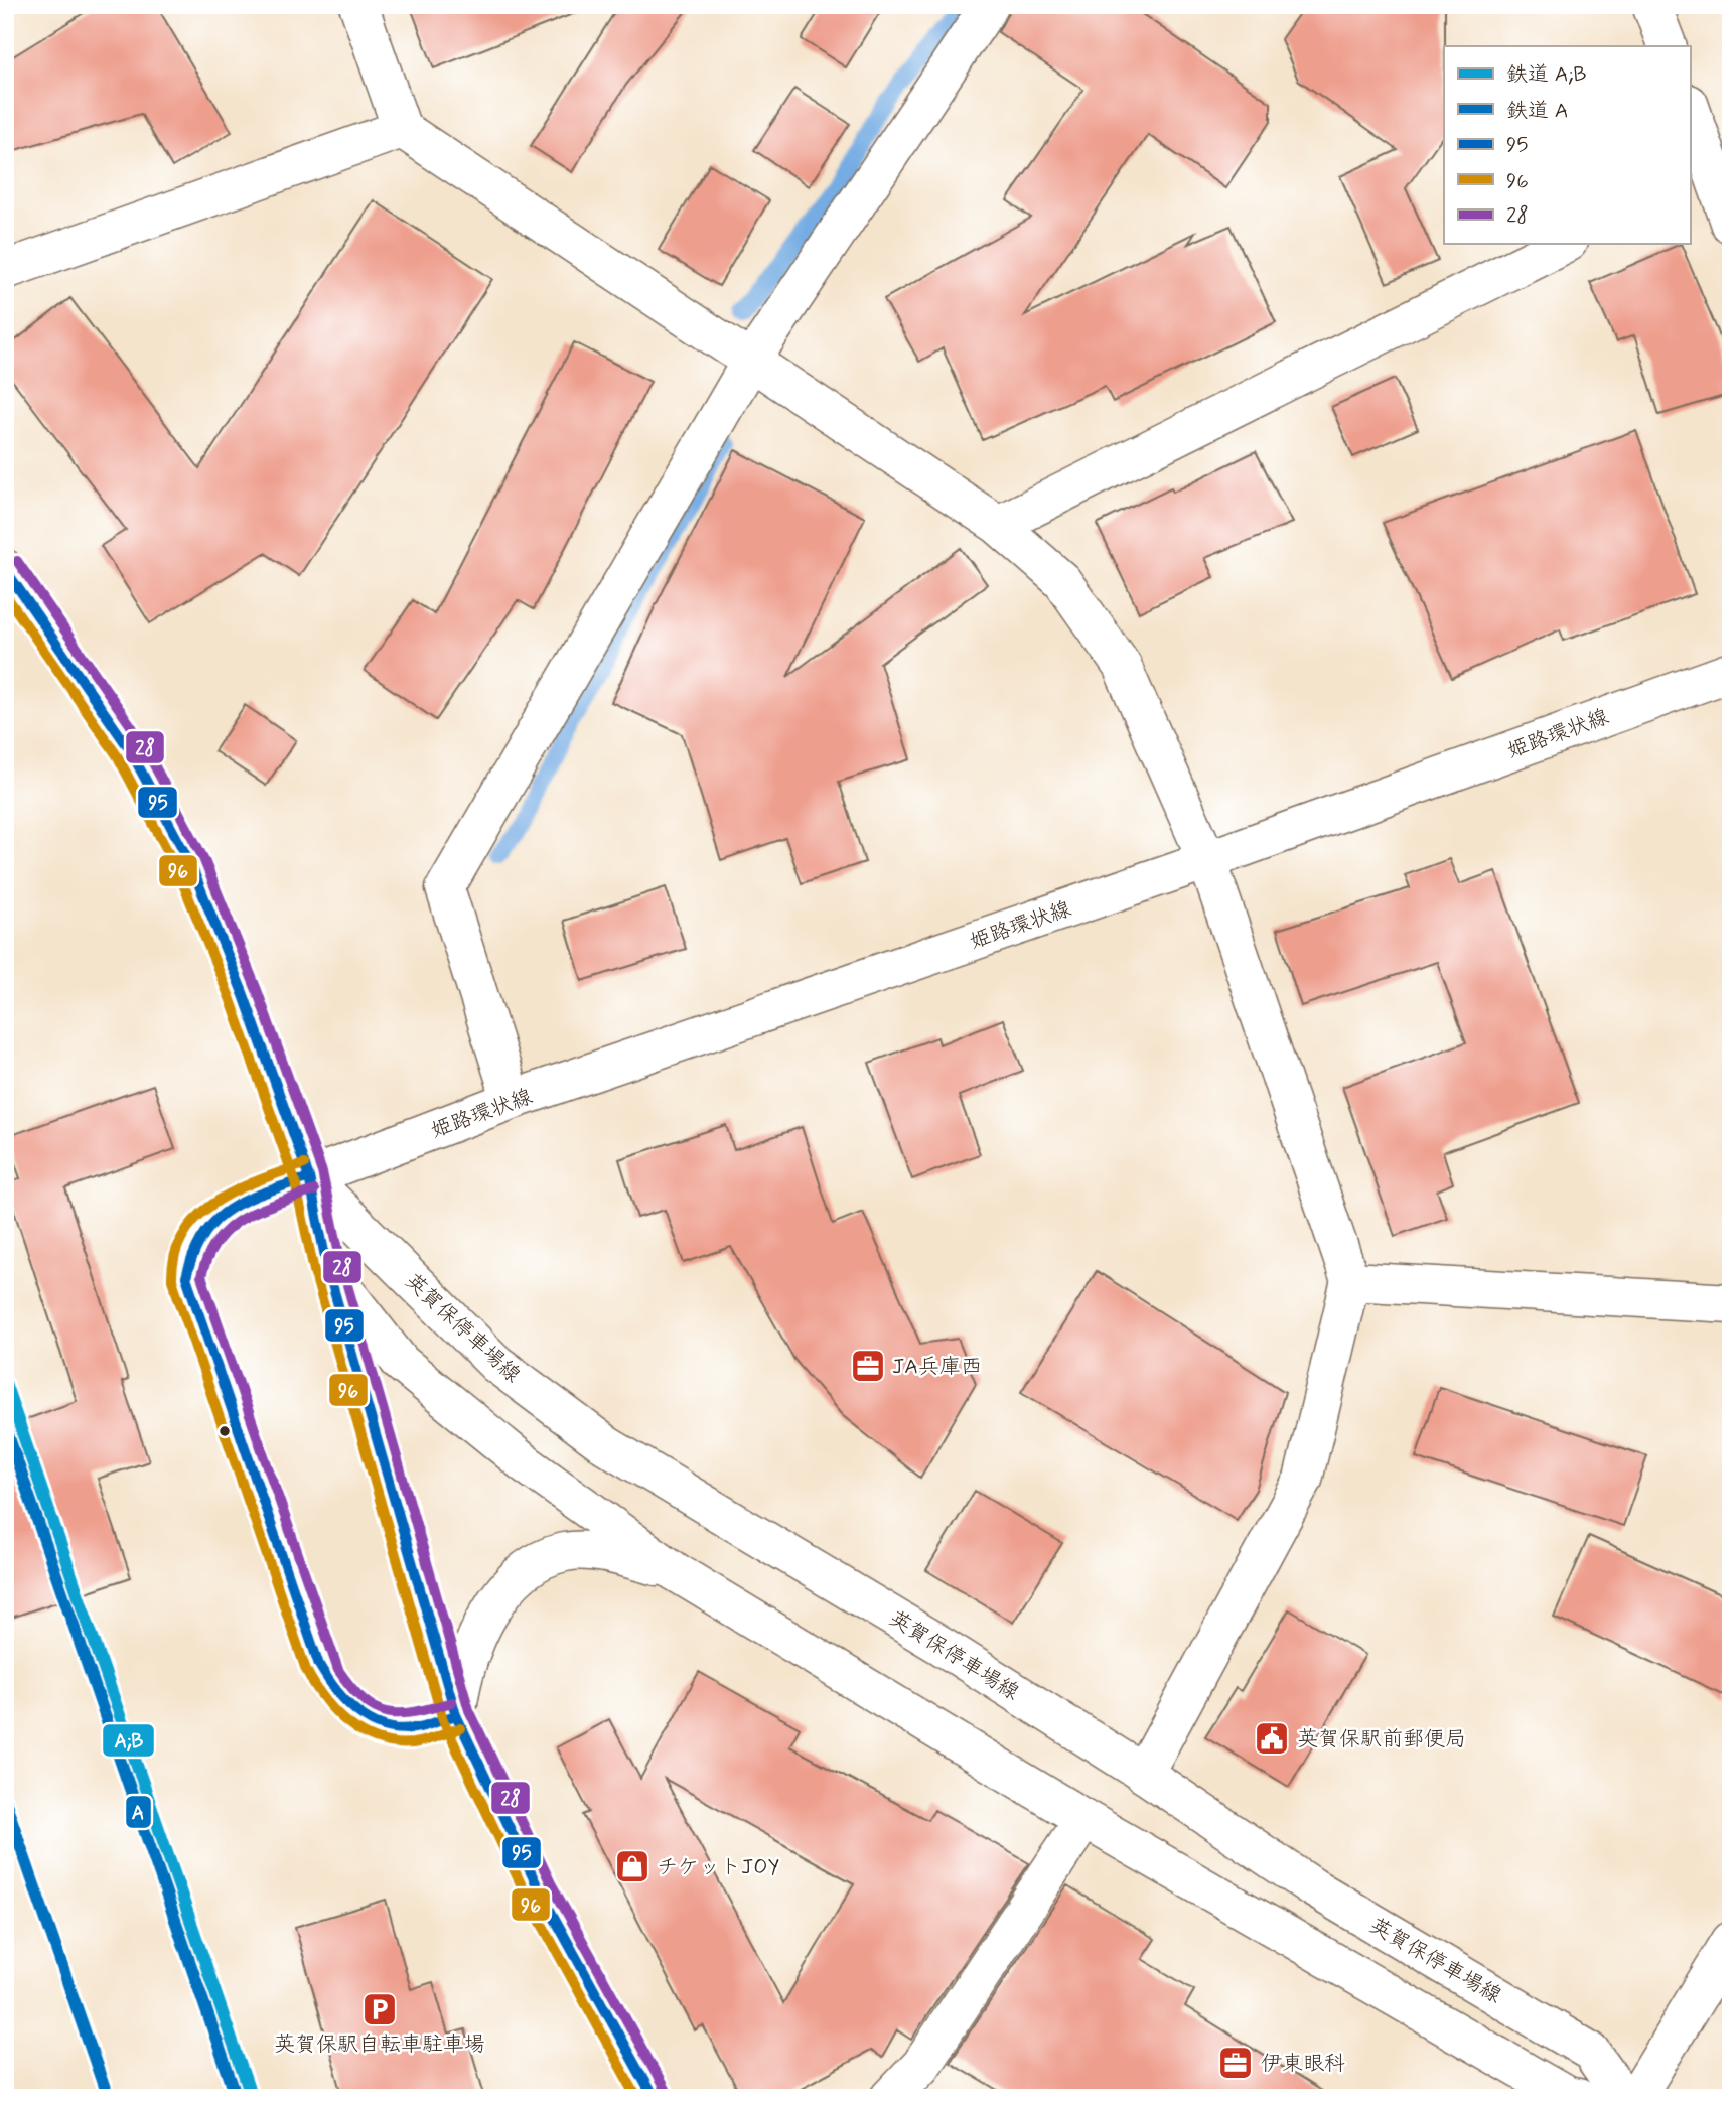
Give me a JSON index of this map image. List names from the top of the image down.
{
  "streets": {
    "main road": ["姫路環状線", "英賀保停車場線"]
  },
  "crossings": [
    ["姫路環状線", "英賀保停車場線"]
  ],
  "places": {
    "office": ["JA兵庫西", "伊東眼科"],
    "public building": ["英賀保駅前郵便局"],
    "shop": ["チケットJOY"],
    "parking": ["英賀保駅自転車駐車場"]
  },
  "lines": [
    "transit line 28",
    "transit line 95",
    "transit line 96",
    "rail line A;B",
    "rail line A"
  ],
  "legend": [
    "鉄道 A;B",
    "鉄道 A",
    "95",
    "96",
    "28"
  ]
}
